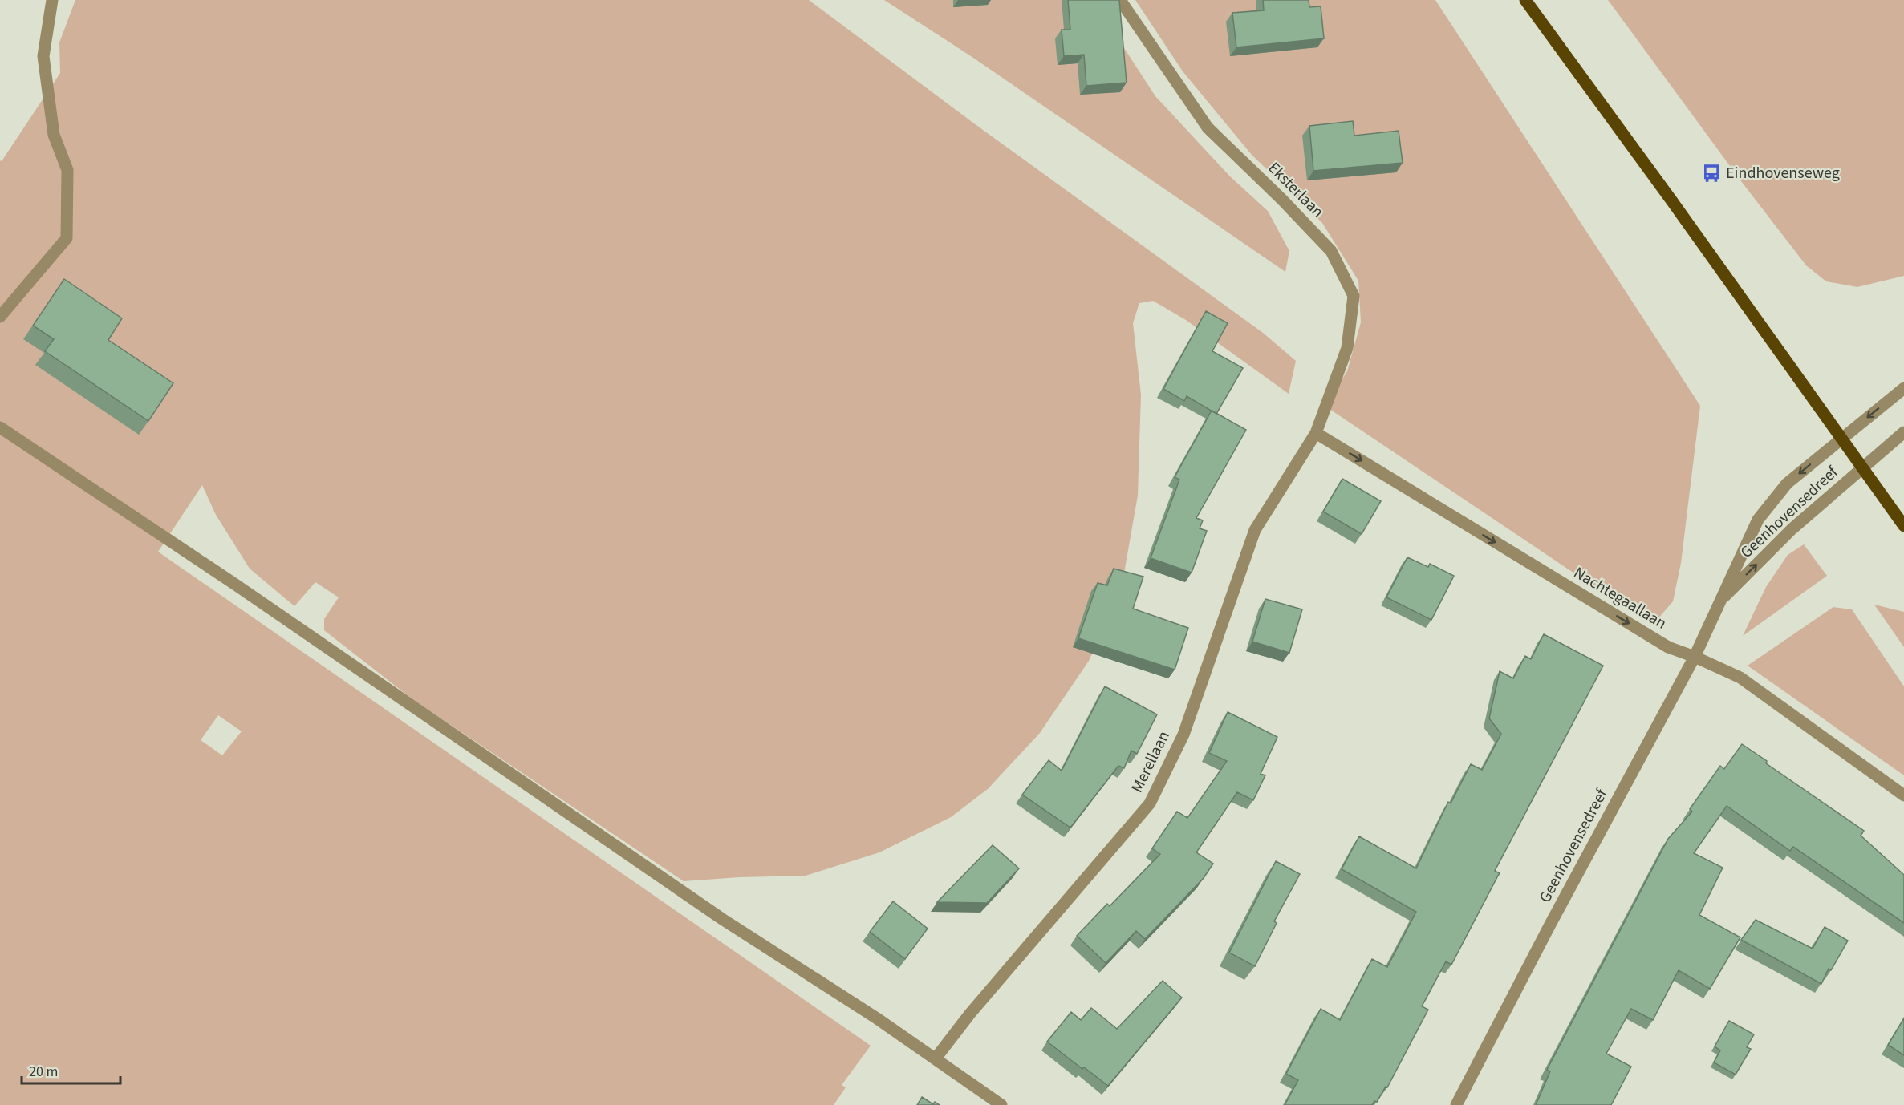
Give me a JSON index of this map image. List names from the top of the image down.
{
  "streets": {
    "street": [
      "Eksterlaan",
      "Geenhovensedreef",
      "Nachtegaallaan",
      "Merellaan"
    ]
  },
  "crossings": [
    ["Eksterlaan", "Nachtegaallaan"],
    ["Eksterlaan", "Merellaan"],
    ["Geenhovensedreef", "Nachtegaallaan"],
    ["Nachtegaallaan", "Merellaan"]
  ],
  "one_way": ["Nachtegaallaan"],
  "places": {
    "bus stop": ["Eindhovenseweg"]
  },
  "scale_bar": "20 m"
}
